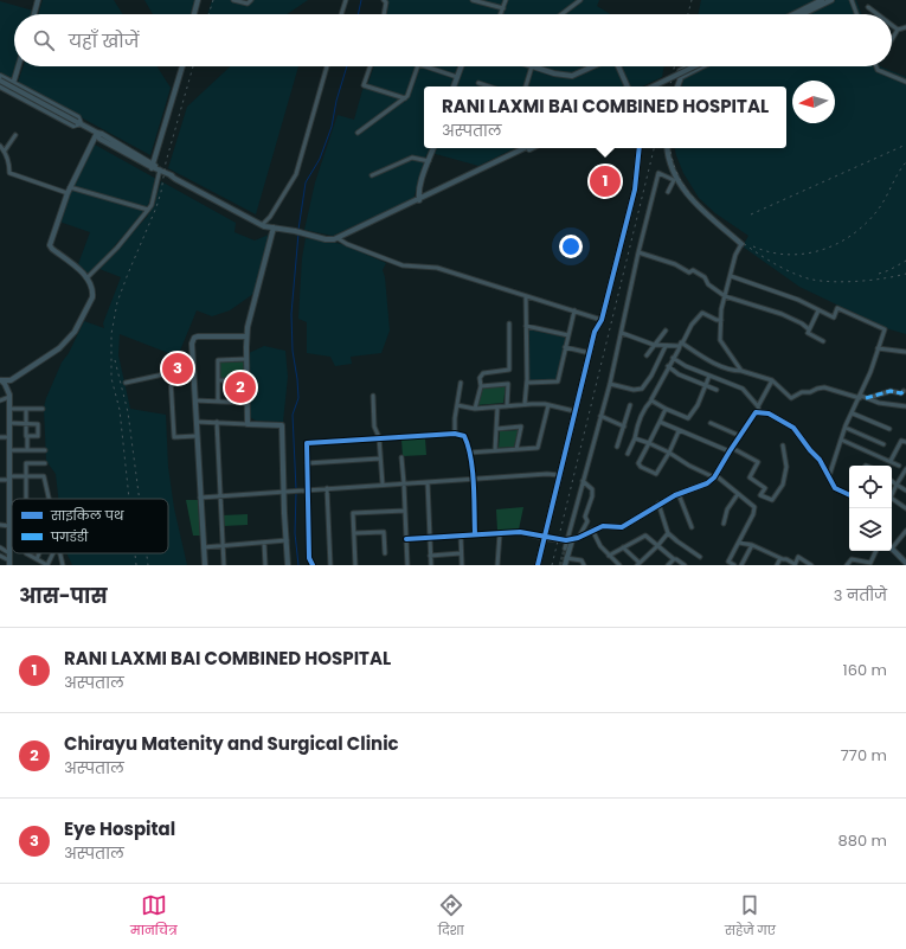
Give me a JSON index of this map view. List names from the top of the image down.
{
  "legend": ["साइकिल पथ", "पगडंडी"],
  "north": "left",
  "page": {
    "search": "यहाँ खोजें",
    "popup": ["RANI LAXMI BAI COMBINED HOSPITAL", "अस्पताल"],
    "pins": ["1", "3", "2"],
    "heading": ["आस-पास", "3 नतीजे"],
    "list": [
      {
        "mark": "1",
        "name": "RANI LAXMI BAI COMBINED HOSPITAL",
        "note": "अस्पताल",
        "value": "160 m"
      },
      {
        "mark": "2",
        "name": "Chirayu Matenity and Surgical Clinic",
        "note": "अस्पताल",
        "value": "770 m"
      },
      {
        "mark": "3",
        "name": "Eye Hospital",
        "note": "अस्पताल",
        "value": "880 m"
      }
    ],
    "nav": ["मानचित्र", "दिशा", "सहेजे गए"]
  }
}
